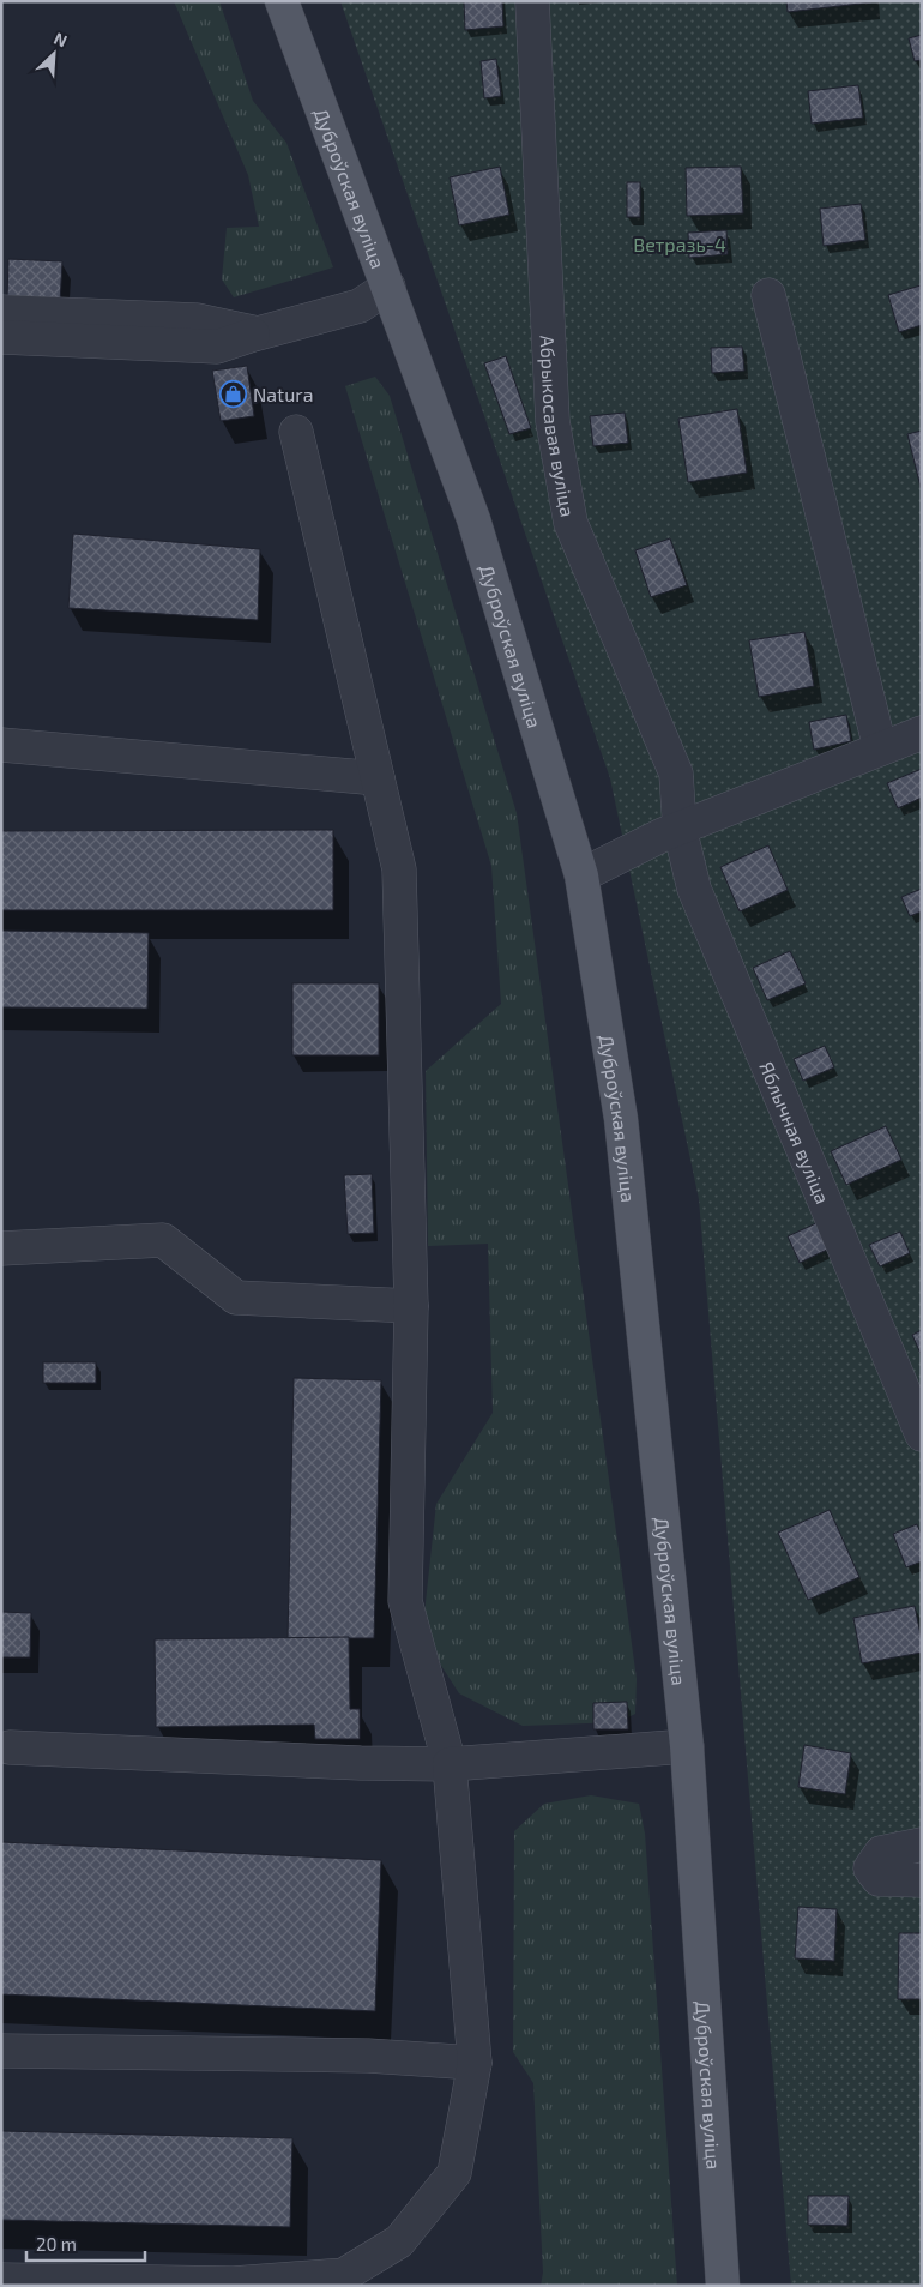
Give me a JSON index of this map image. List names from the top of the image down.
{
  "streets": {
    "main road": ["Дуброўская вуліца"],
    "lane": ["Абрыкосавая вуліца", "Яблычная вуліца"]
  },
  "crossings": [
    ["Абрыкосавая вуліца", "Яблычная вуліца"]
  ],
  "parks": ["Ветразь-4"],
  "places": {
    "shop": ["Natura"]
  },
  "scale_bar": "20 m",
  "north": "top right"
}
